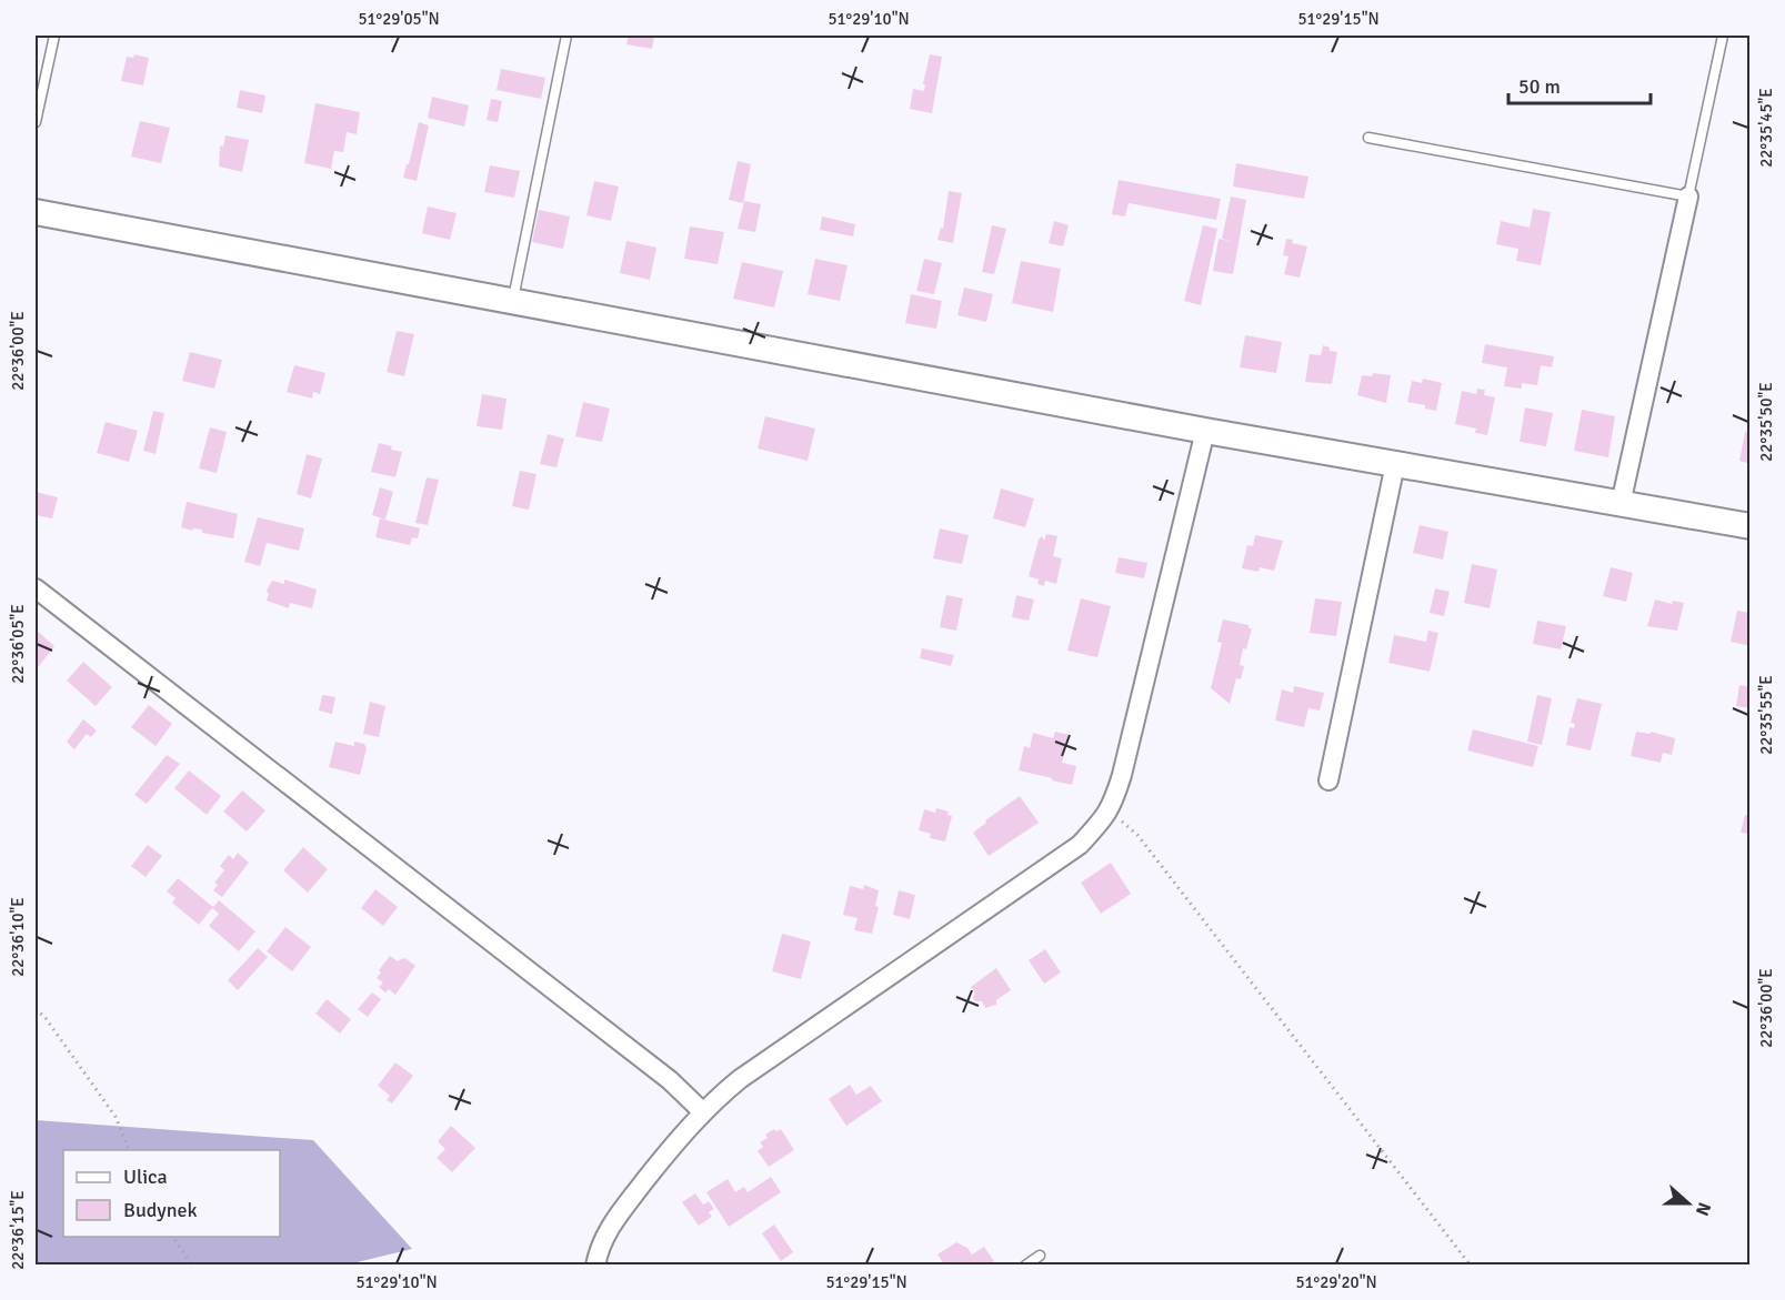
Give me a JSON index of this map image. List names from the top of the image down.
{
  "legend": ["Ulica", "Budynek"],
  "scale_bar": "50 m",
  "north": "right",
  "coordinates": [
    "51°29'05\"N",
    "51°29'10\"N",
    "51°29'15\"N",
    "22°35'45\"E",
    "22°36'00\"E",
    "22°35'50\"E",
    "22°36'05\"E",
    "22°35'55\"E",
    "22°36'10\"E",
    "22°36'15\"E",
    "51°29'20\"N"
  ]
}
